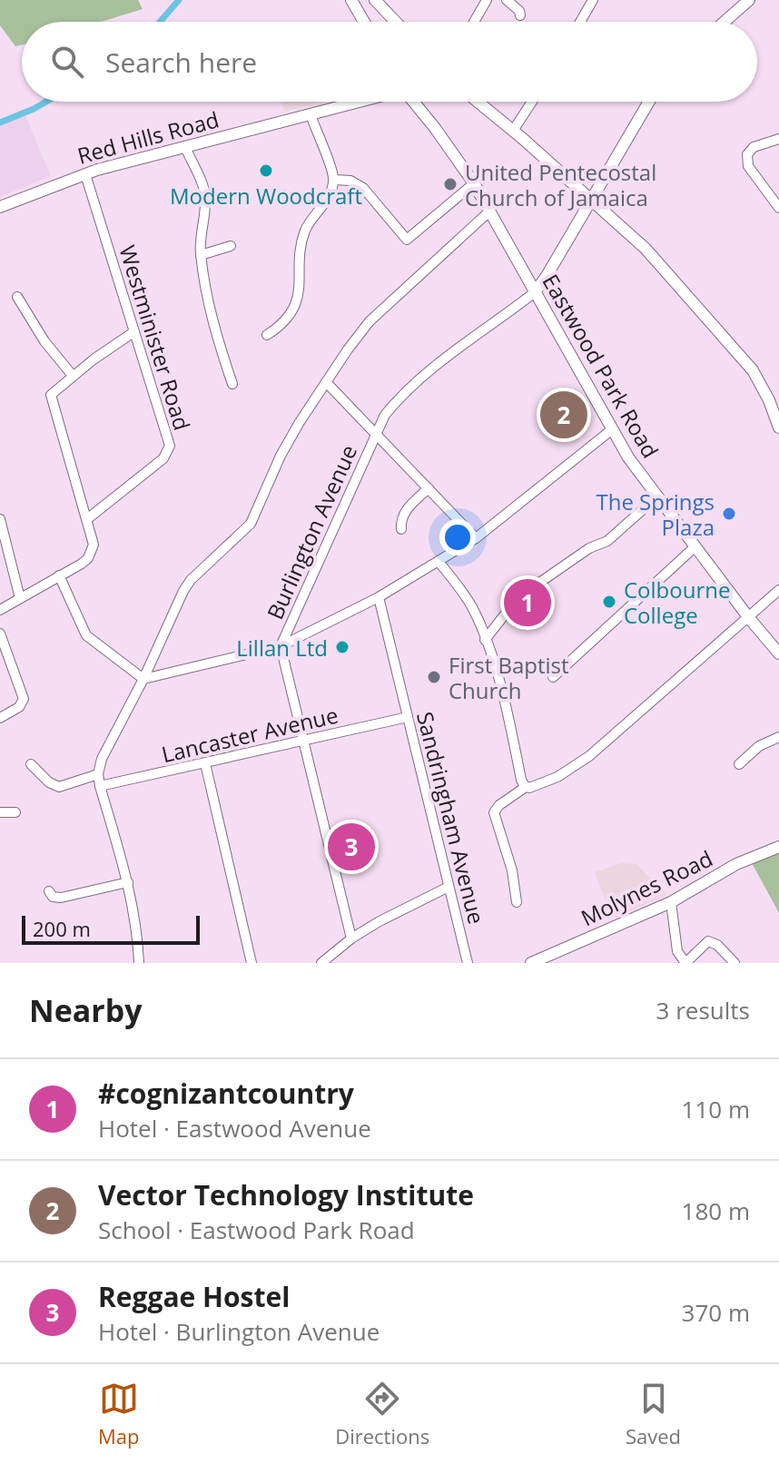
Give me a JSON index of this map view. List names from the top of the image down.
{
  "streets": {
    "main road": ["Red Hills Road", "Eastwood Park Road", "Molynes Road"],
    "street": [
      "Westminister Road",
      "Burlington Avenue",
      "Lancaster Avenue",
      "Sandringham Avenue"
    ]
  },
  "crossings": [
    ["Red Hills Road", "Westminister Road"],
    ["Eastwood Park Road", "Burlington Avenue"],
    ["Burlington Avenue", "Lancaster Avenue"],
    ["Lancaster Avenue", "Sandringham Avenue"]
  ],
  "places": [
    "Modern Woodcraft",
    "United Pentecostal Church of Jamaica",
    "The Springs Plaza",
    "Colbourne College",
    "Lillan Ltd",
    "First Baptist Church"
  ],
  "scale_bar": "200 m",
  "page": {
    "search": "Search here",
    "pins": ["2", "1", "3"],
    "scale": "200 m",
    "heading": ["Nearby", "3 results"],
    "list": [
      {
        "mark": "1",
        "name": "#cognizantcountry",
        "note": "Hotel · Eastwood Avenue",
        "value": "110 m"
      },
      {
        "mark": "2",
        "name": "Vector Technology Institute",
        "note": "School · Eastwood Park Road",
        "value": "180 m"
      },
      {
        "mark": "3",
        "name": "Reggae Hostel",
        "note": "Hotel · Burlington Avenue",
        "value": "370 m"
      }
    ],
    "nav": ["Map", "Directions", "Saved"]
  }
}
